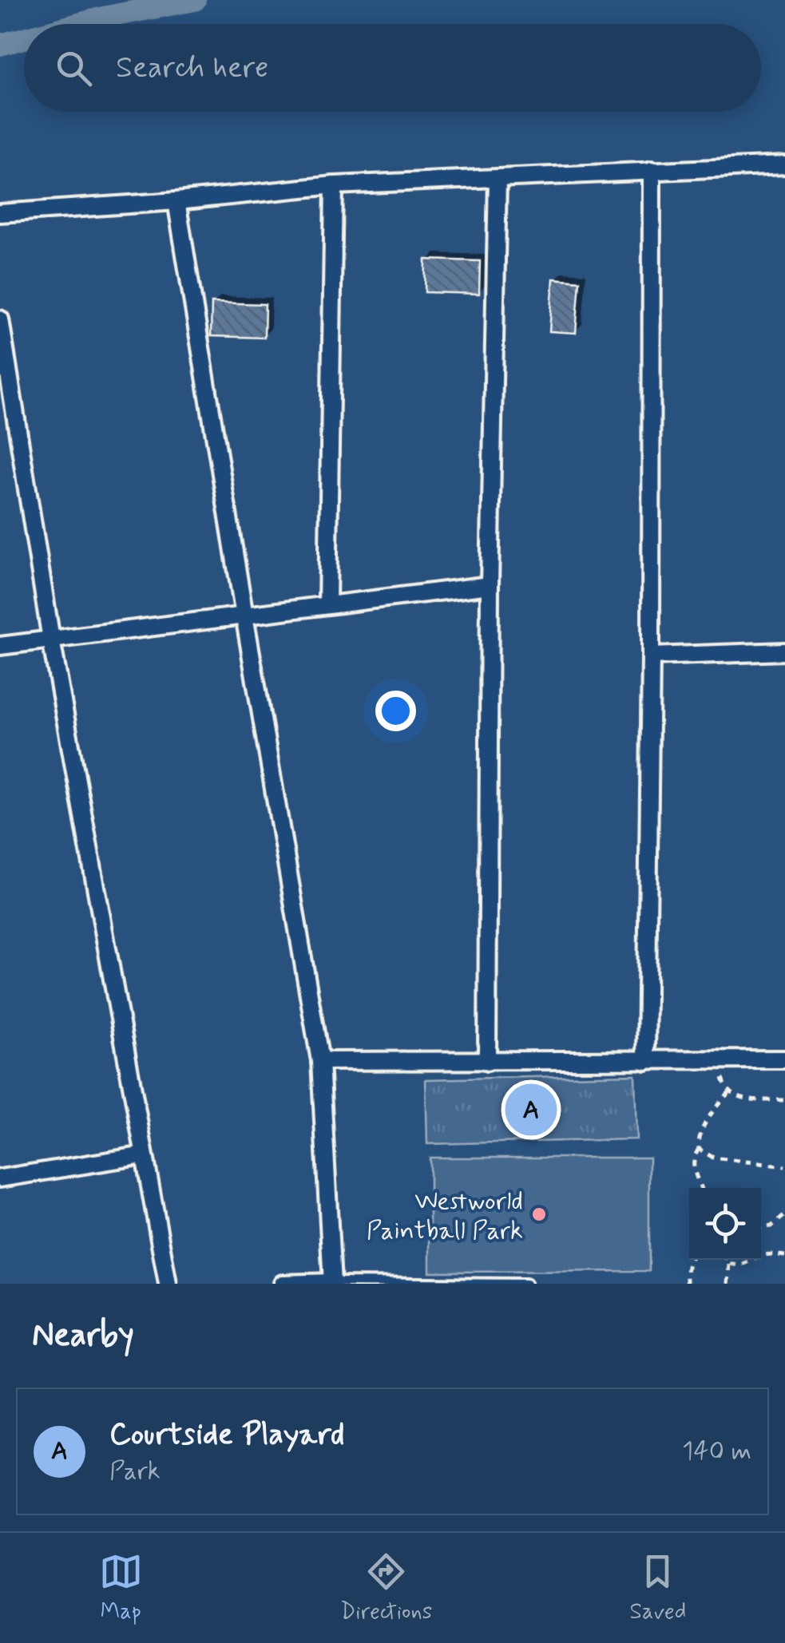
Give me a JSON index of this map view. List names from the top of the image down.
{
  "places": ["Westworld Paintball Park"],
  "page": {
    "search": "Search here",
    "pins": "A",
    "heading": "Nearby",
    "list": [
      {
        "mark": "A",
        "name": "Courtside Playard",
        "note": "Park",
        "value": "140 m"
      }
    ],
    "nav": ["Map", "Directions", "Saved"]
  }
}
